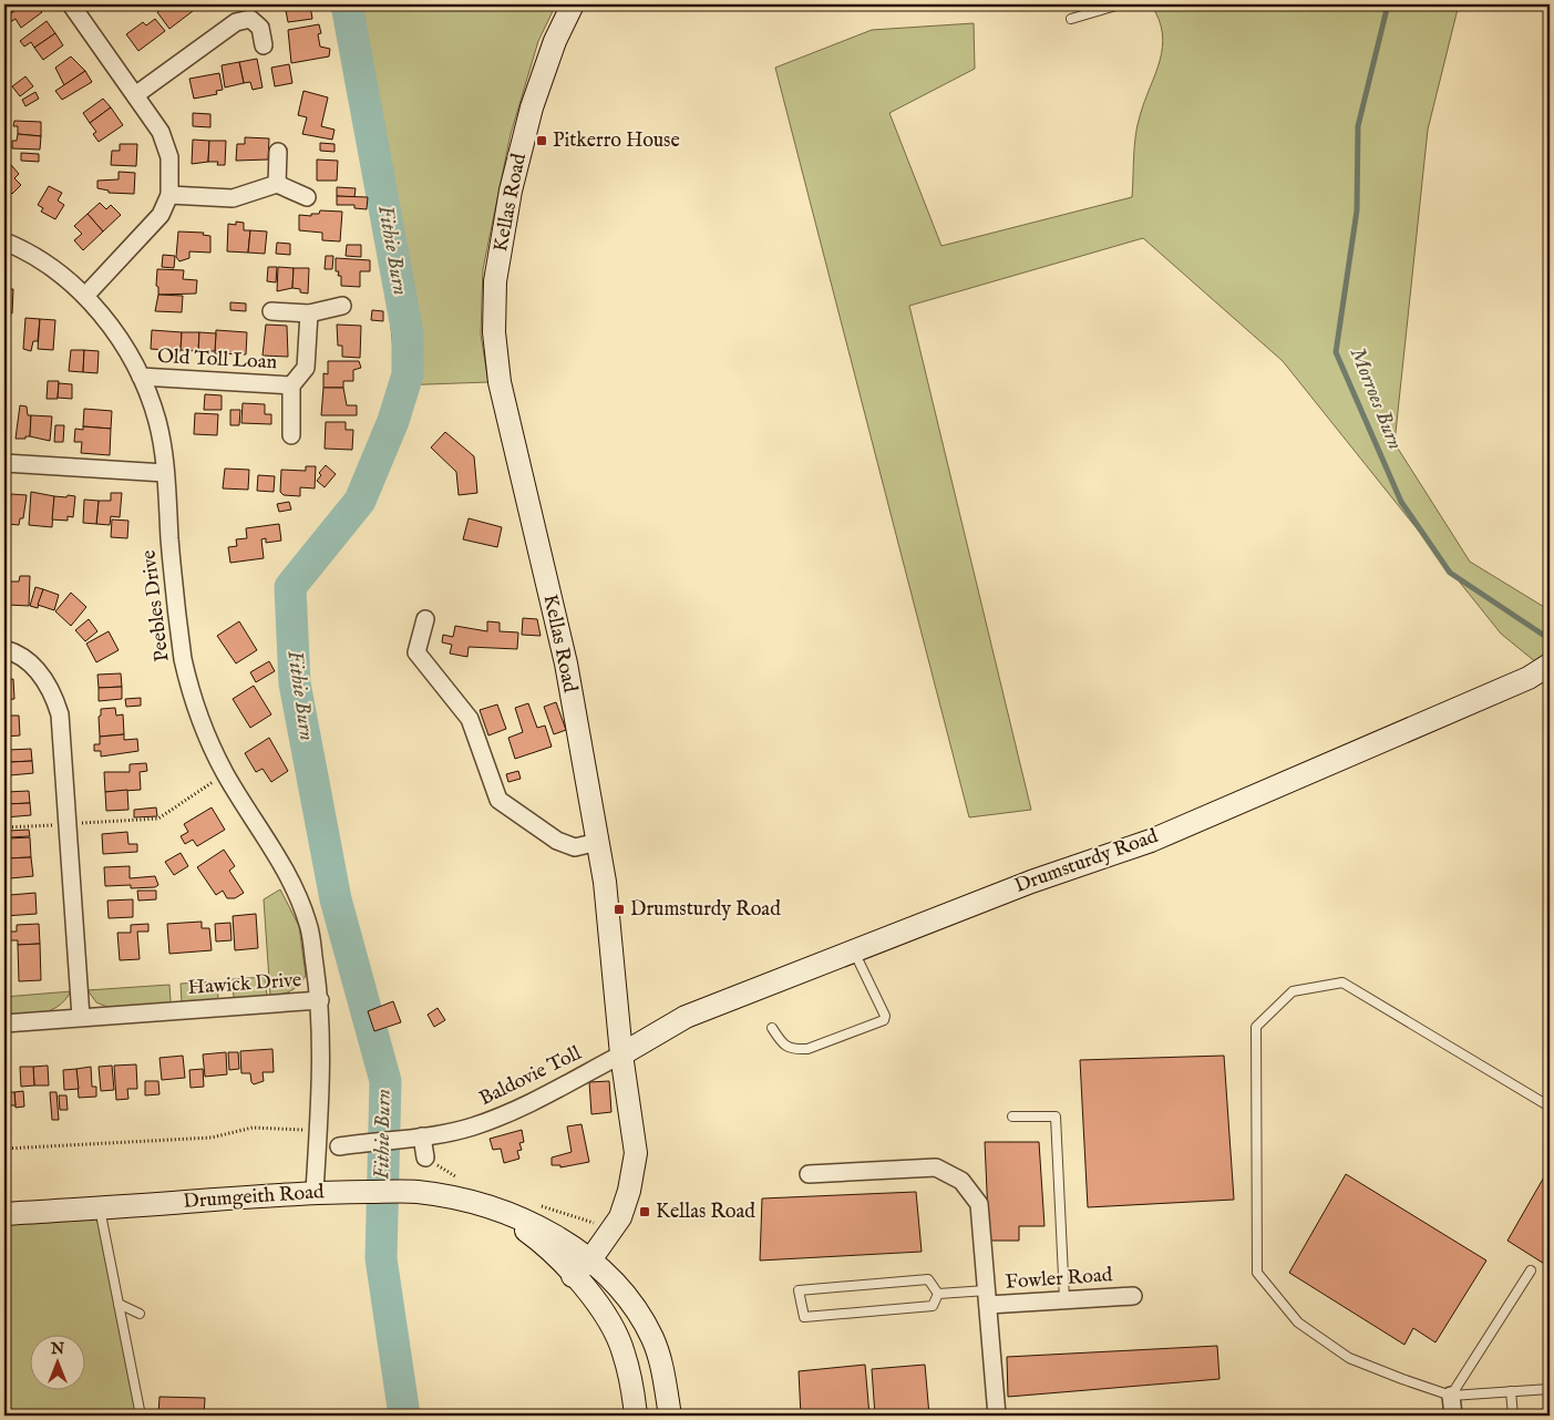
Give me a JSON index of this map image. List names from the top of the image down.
{
  "streets": {
    "main road": ["Kellas Road", "Drumsturdy Road", "Drumgeith Road"],
    "street": [
      "Old Toll Loan",
      "Peebles Drive",
      "Hawick Drive",
      "Baldovie Toll",
      "Fowler Road"
    ]
  },
  "crossings": [
    ["Kellas Road", "Drumsturdy Road"],
    ["Kellas Road", "Baldovie Toll"],
    ["Old Toll Loan", "Peebles Drive"],
    ["Peebles Drive", "Hawick Drive"],
    ["Drumsturdy Road", "Baldovie Toll"],
    ["Hawick Drive", "Drumgeith Road"]
  ],
  "water": ["Fithie Burn", "Morroes Burn"],
  "places": {
    "transit": ["Pitkerro House", "Drumsturdy Road", "Kellas Road"]
  },
  "north": "top"
}
